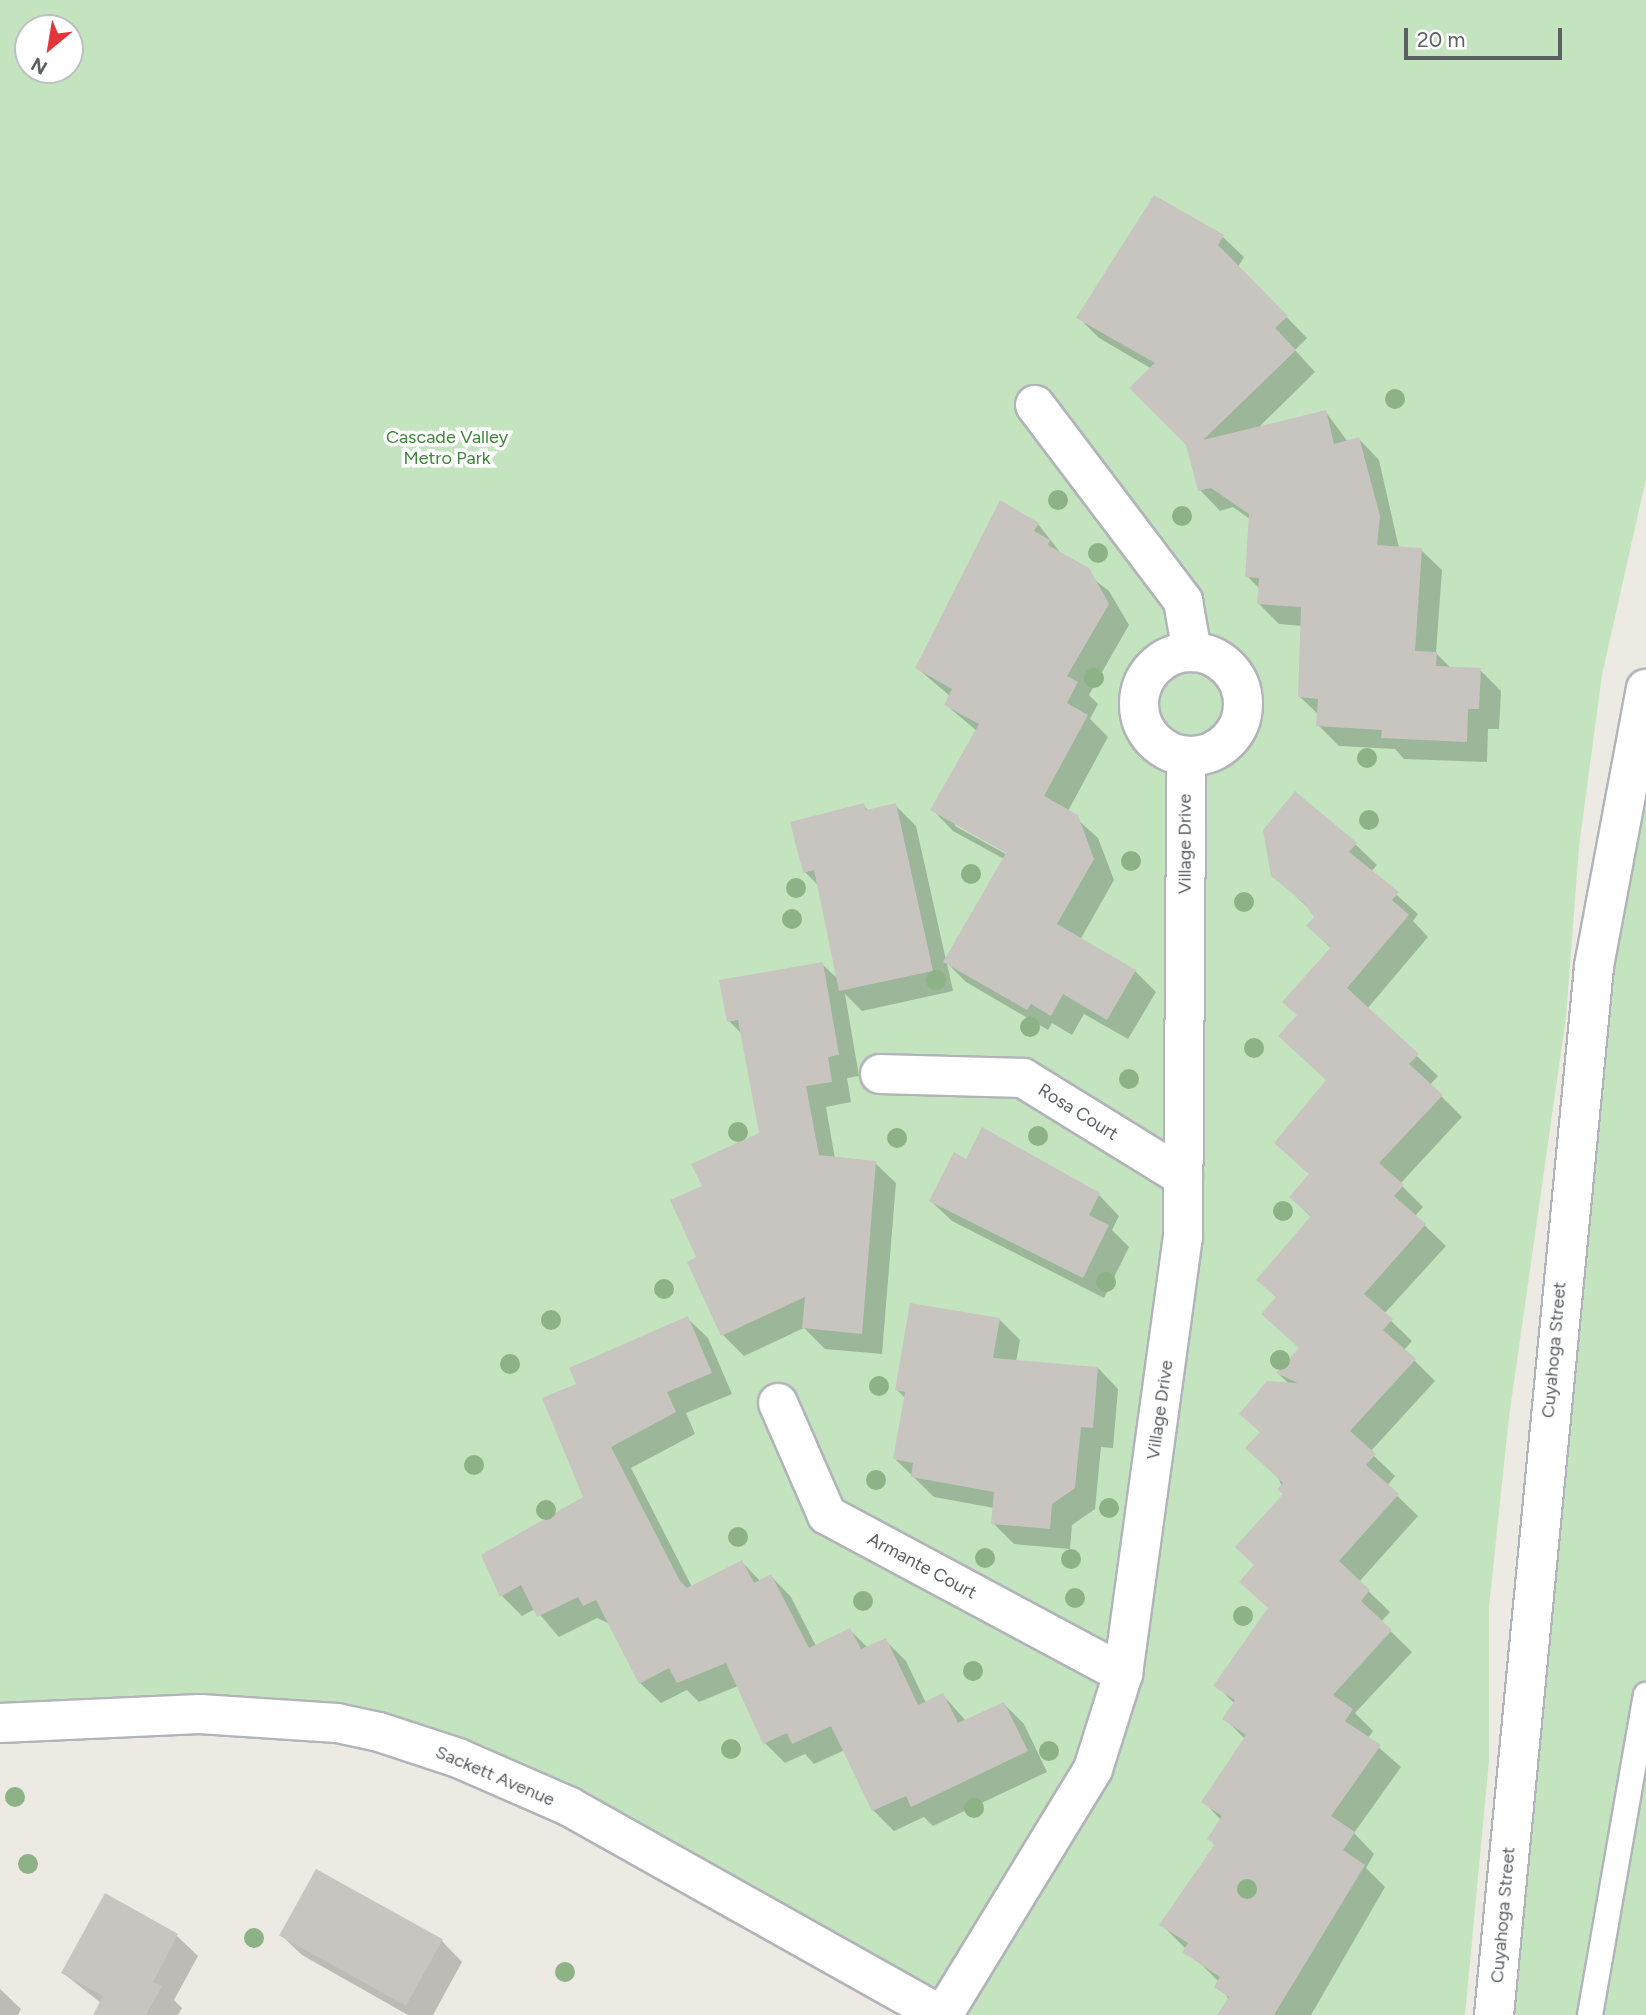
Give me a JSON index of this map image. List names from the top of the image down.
{
  "streets": {
    "street": [
      "Village Drive",
      "Rosa Court",
      "Cuyahoga Street",
      "Armante Court",
      "Sackett Avenue"
    ]
  },
  "crossings": [
    ["Village Drive", "Rosa Court"],
    ["Village Drive", "Armante Court"],
    ["Village Drive", "Sackett Avenue"]
  ],
  "parks": ["Cascade Valley Metro Park"],
  "scale_bar": "20 m",
  "north": "bottom left"
}
